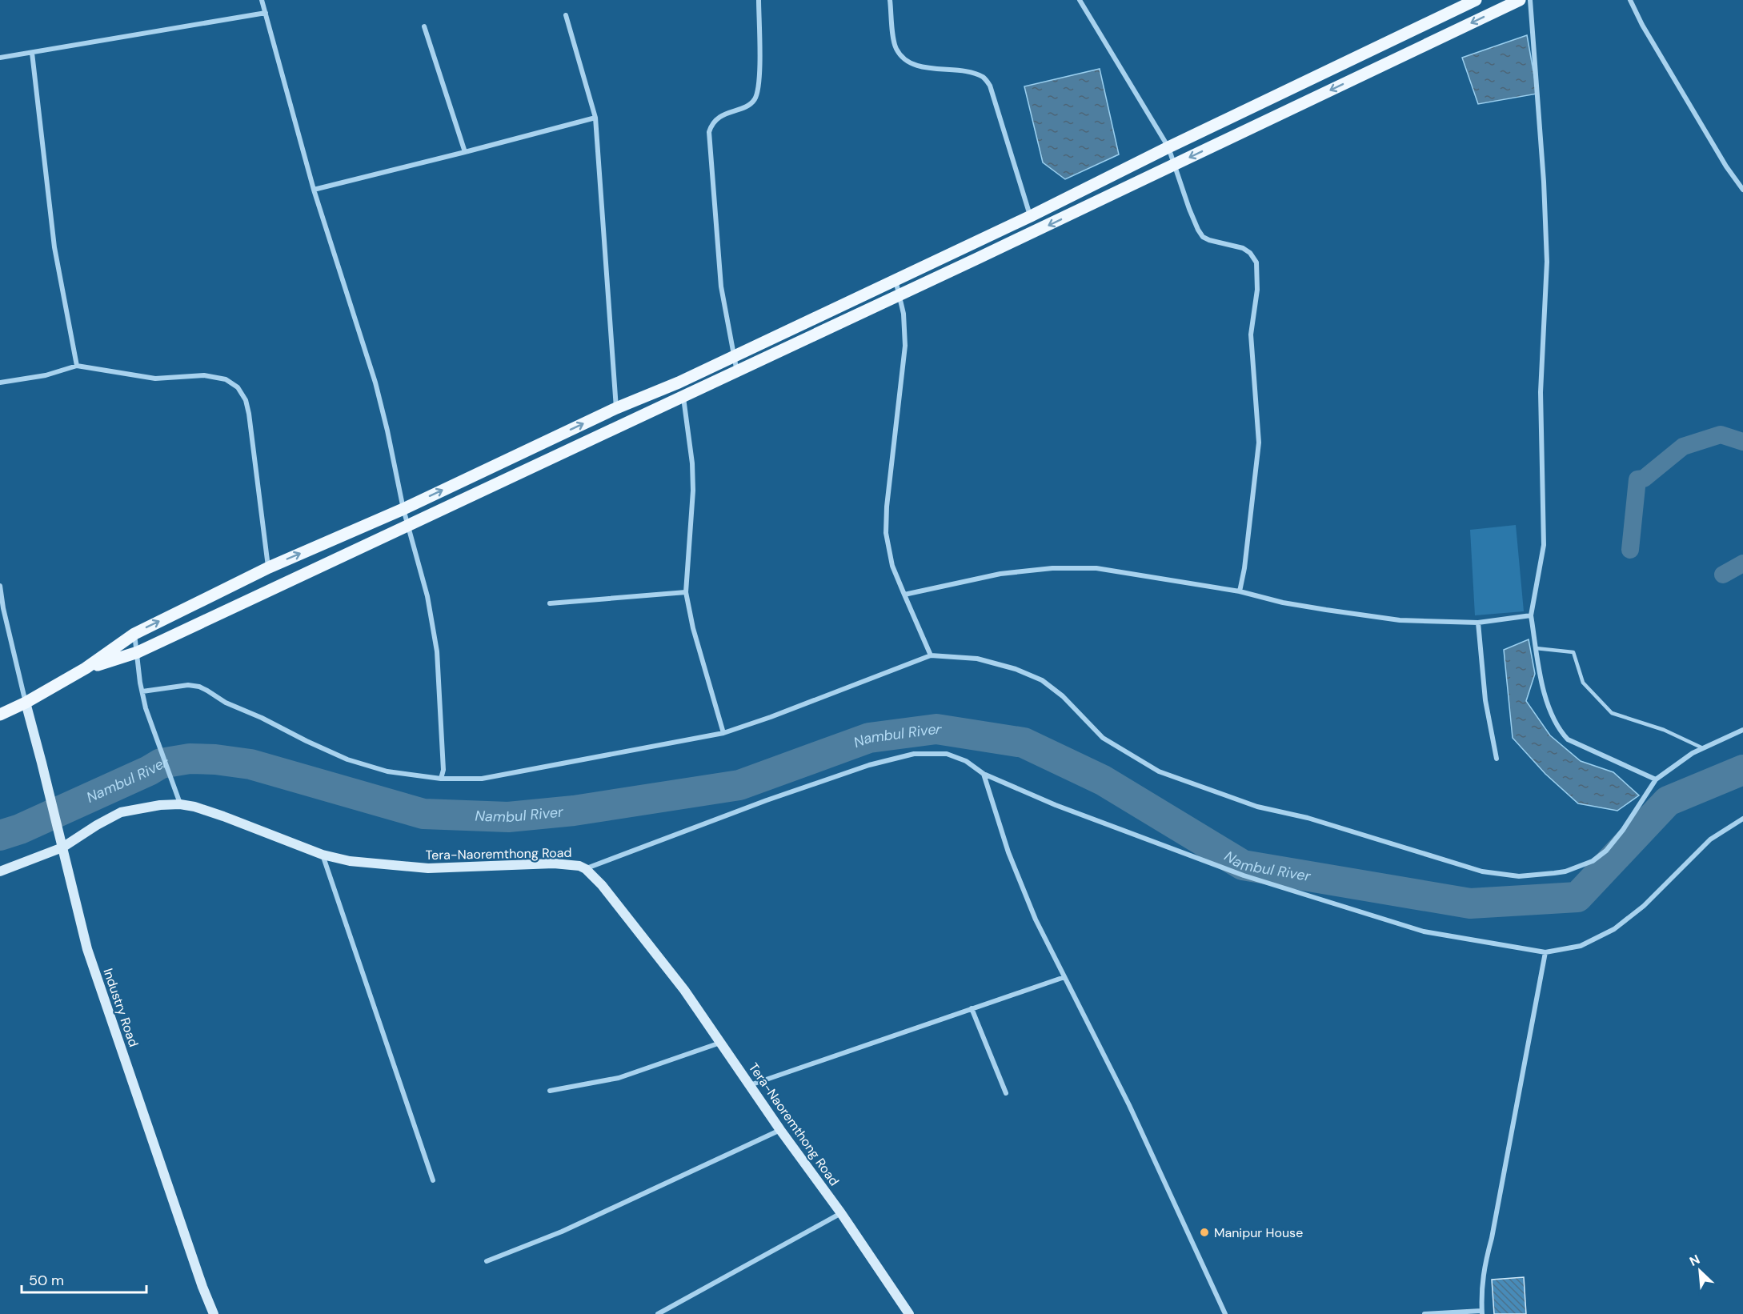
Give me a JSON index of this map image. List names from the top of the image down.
{
  "streets": {
    "street": ["Tera-Naoremthong Road", "Industry Road"]
  },
  "crossings": [
    ["Tera-Naoremthong Road", "Industry Road"]
  ],
  "water": ["Nambul River"],
  "places": ["Manipur House"],
  "scale_bar": "50 m",
  "north": "top left"
}
